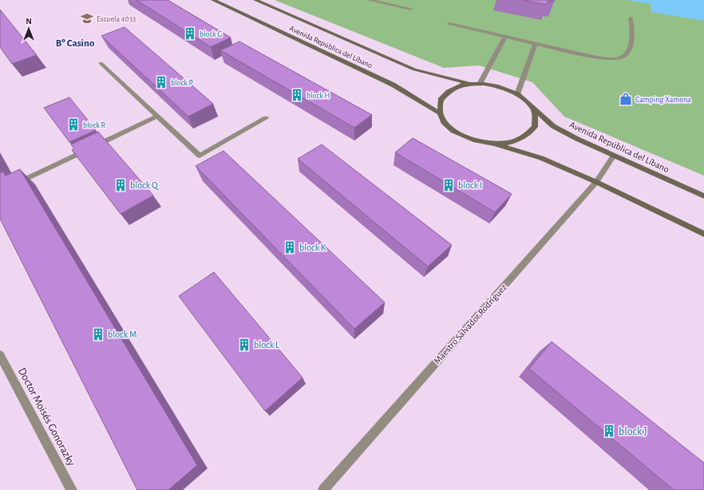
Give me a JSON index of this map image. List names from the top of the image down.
{
  "streets": {
    "street": ["Avenida República del Líbano", "Maestro Salvador Rodríguez", "Doctor Moisés Gonorazky"]
  },
  "crossings": [
    ["Avenida República del Líbano", "Maestro Salvador Rodríguez"]
  ],
  "districts": ["Bº Casino"],
  "places": {
    "school or university": ["Escuela 4033"],
    "building": [
      "block G",
      "block P",
      "block H",
      "block R",
      "block Q",
      "block I",
      "block K",
      "block M",
      "block L",
      "block J"
    ],
    "shop": ["Camping Xamena"]
  },
  "north": "top"
}
